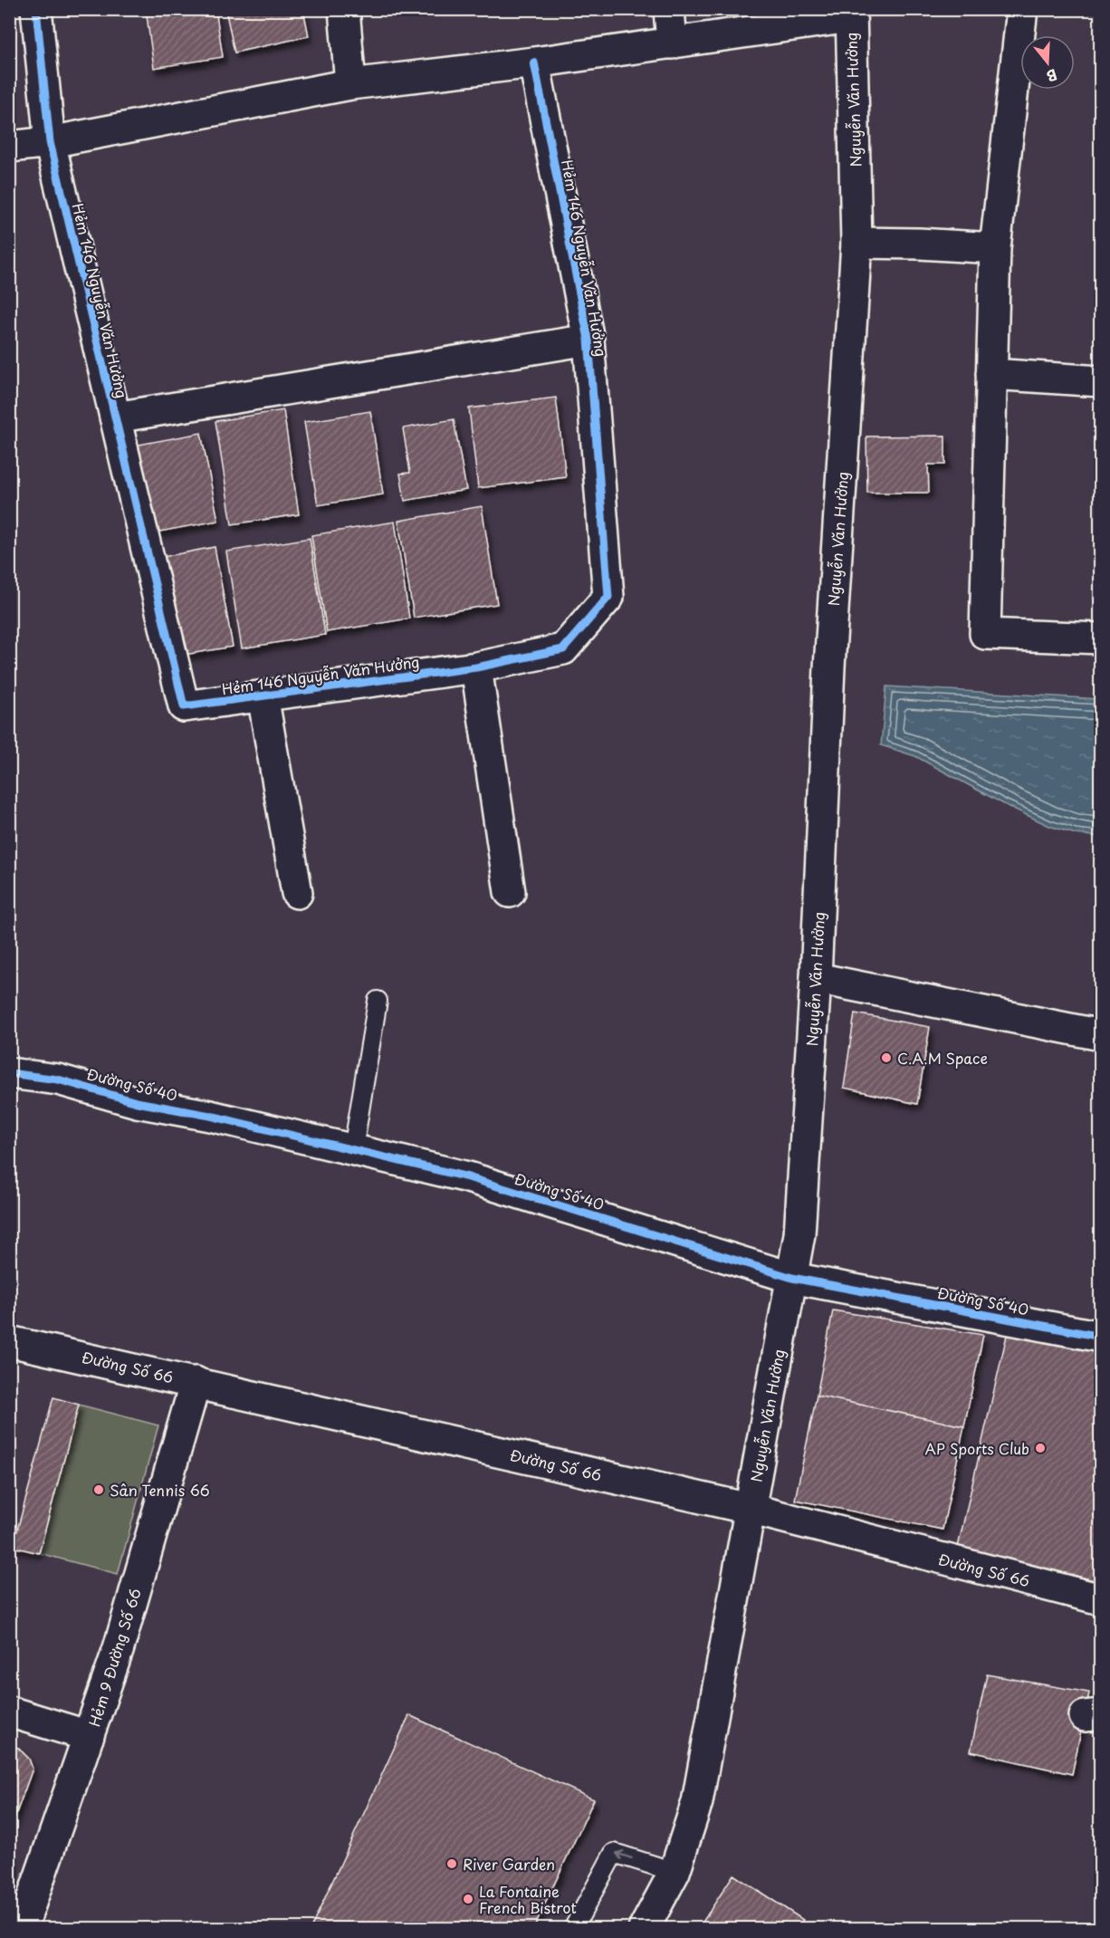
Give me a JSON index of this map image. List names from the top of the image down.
{
  "streets": {
    "street": [
      "Nguyễn Văn Hưởng",
      "Hẻm 146 Nguyễn Văn Hưởng",
      "Đường Số 40",
      "Đường Số 66",
      "Hẻm 9 Đường Số 66"
    ]
  },
  "crossings": [
    ["Nguyễn Văn Hưởng", "Đường Số 40"],
    ["Nguyễn Văn Hưởng", "Đường Số 66"],
    ["Đường Số 66", "Hẻm 9 Đường Số 66"]
  ],
  "places": [
    "C.A.M Space",
    "AP Sports Club",
    "Sân Tennis 66",
    "River Garden",
    "La Fontaine French Bistrot"
  ],
  "north": "bottom"
}
